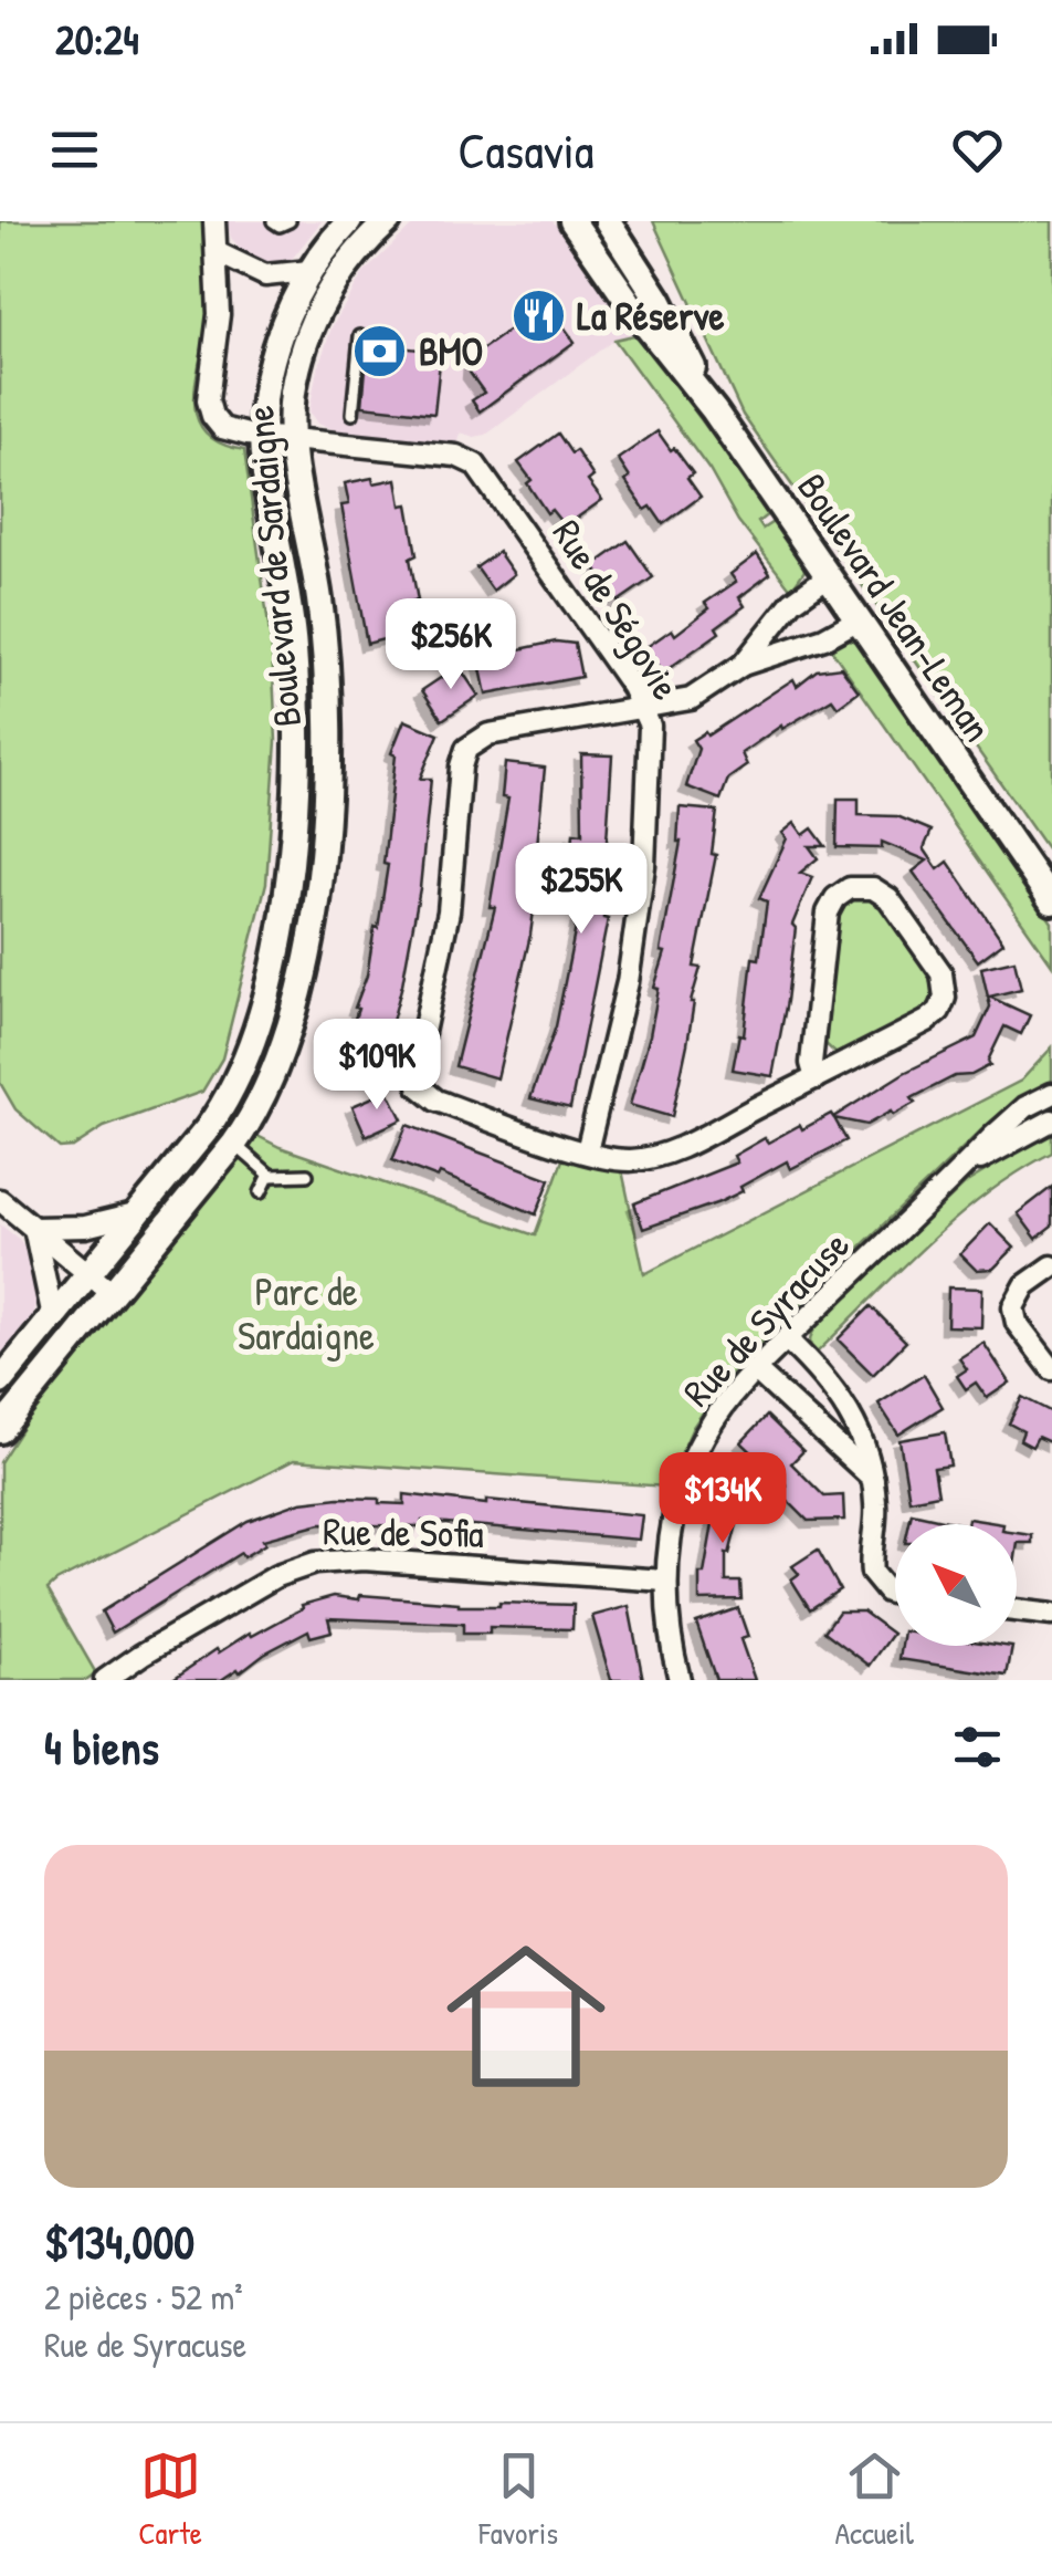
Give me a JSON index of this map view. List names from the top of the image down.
{
  "streets": {
    "street": [
      "Boulevard de Sardaigne",
      "Boulevard Jean-Leman",
      "Rue de Ségovie",
      "Rue de Syracuse",
      "Rue de Sofia"
    ]
  },
  "crossings": [
    ["Boulevard de Sardaigne", "Rue de Ségovie"],
    ["Rue de Syracuse", "Rue de Sofia"]
  ],
  "parks": ["Parc de Sardaigne"],
  "places": {
    "restaurant": ["La Réserve"],
    "bank": ["BMO"]
  },
  "north": "top left",
  "page": {
    "status": "20:24",
    "header": "Casavia",
    "price": [
      "$256K",
      "$255K",
      "$109K",
      "$134K"
    ],
    "heading": "4 biens",
    "list": [
      {
        "name": "$134,000",
        "note": "2 pièces · 52 m² · Rue de Syracuse"
      }
    ],
    "tabs": ["Carte", "Favoris", "Accueil"]
  }
}
